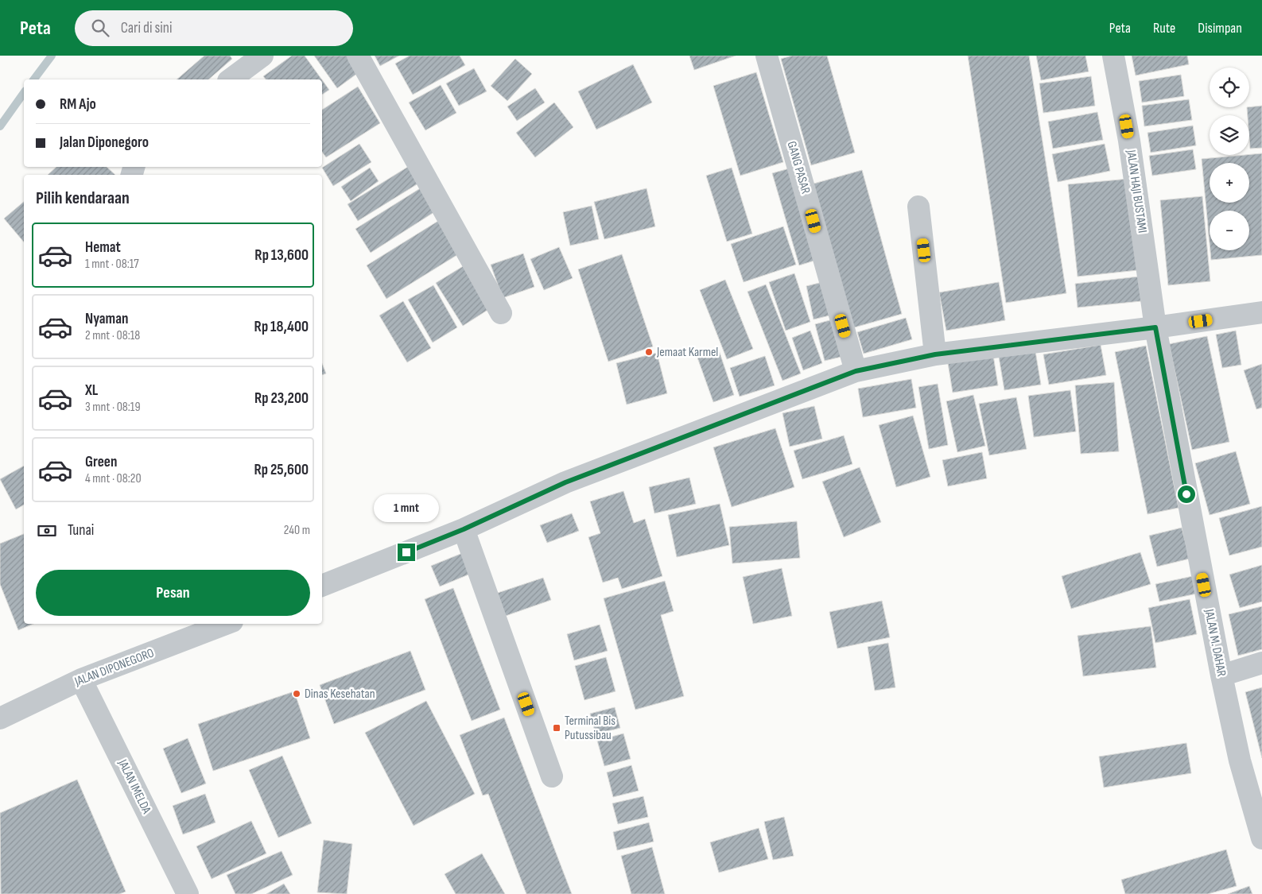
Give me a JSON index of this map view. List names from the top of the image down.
{
  "streets": {
    "street": [
      "GANG PASAR",
      "JALAN HAJI BUSTAMI",
      "JALAN M. DAHAR",
      "JALAN DIPONEGORO",
      "JALAN IMELDA"
    ]
  },
  "crossings": [
    ["JALAN HAJI BUSTAMI", "JALAN M. DAHAR"],
    ["JALAN DIPONEGORO", "JALAN IMELDA"]
  ],
  "places": {
    "other": ["Jemaat Karmel", "Dinas Kesehatan"],
    "transit": ["Terminal Bis Putussibau"]
  },
  "page": {
    "header": "Peta",
    "search": "Cari di sini",
    "nav": ["Peta", "Rute", "Disimpan"],
    "map_buttons": ["+", "−"],
    "banner": ["RM Ajo", "Jalan Diponegoro"],
    "heading": "Pilih kendaraan",
    "list": [
      {
        "name": "Hemat",
        "note": "1 mnt · 08:17",
        "value": "Rp 13,600"
      },
      {
        "name": "Nyaman",
        "note": "2 mnt · 08:18",
        "value": "Rp 18,400"
      },
      {
        "name": "XL",
        "note": "3 mnt · 08:19",
        "value": "Rp 23,200"
      },
      {
        "name": "Green",
        "note": "4 mnt · 08:20",
        "value": "Rp 25,600"
      }
    ],
    "bubble": "1 mnt",
    "pay": ["Tunai", "240 m"],
    "buttons": "Pesan"
  }
}
